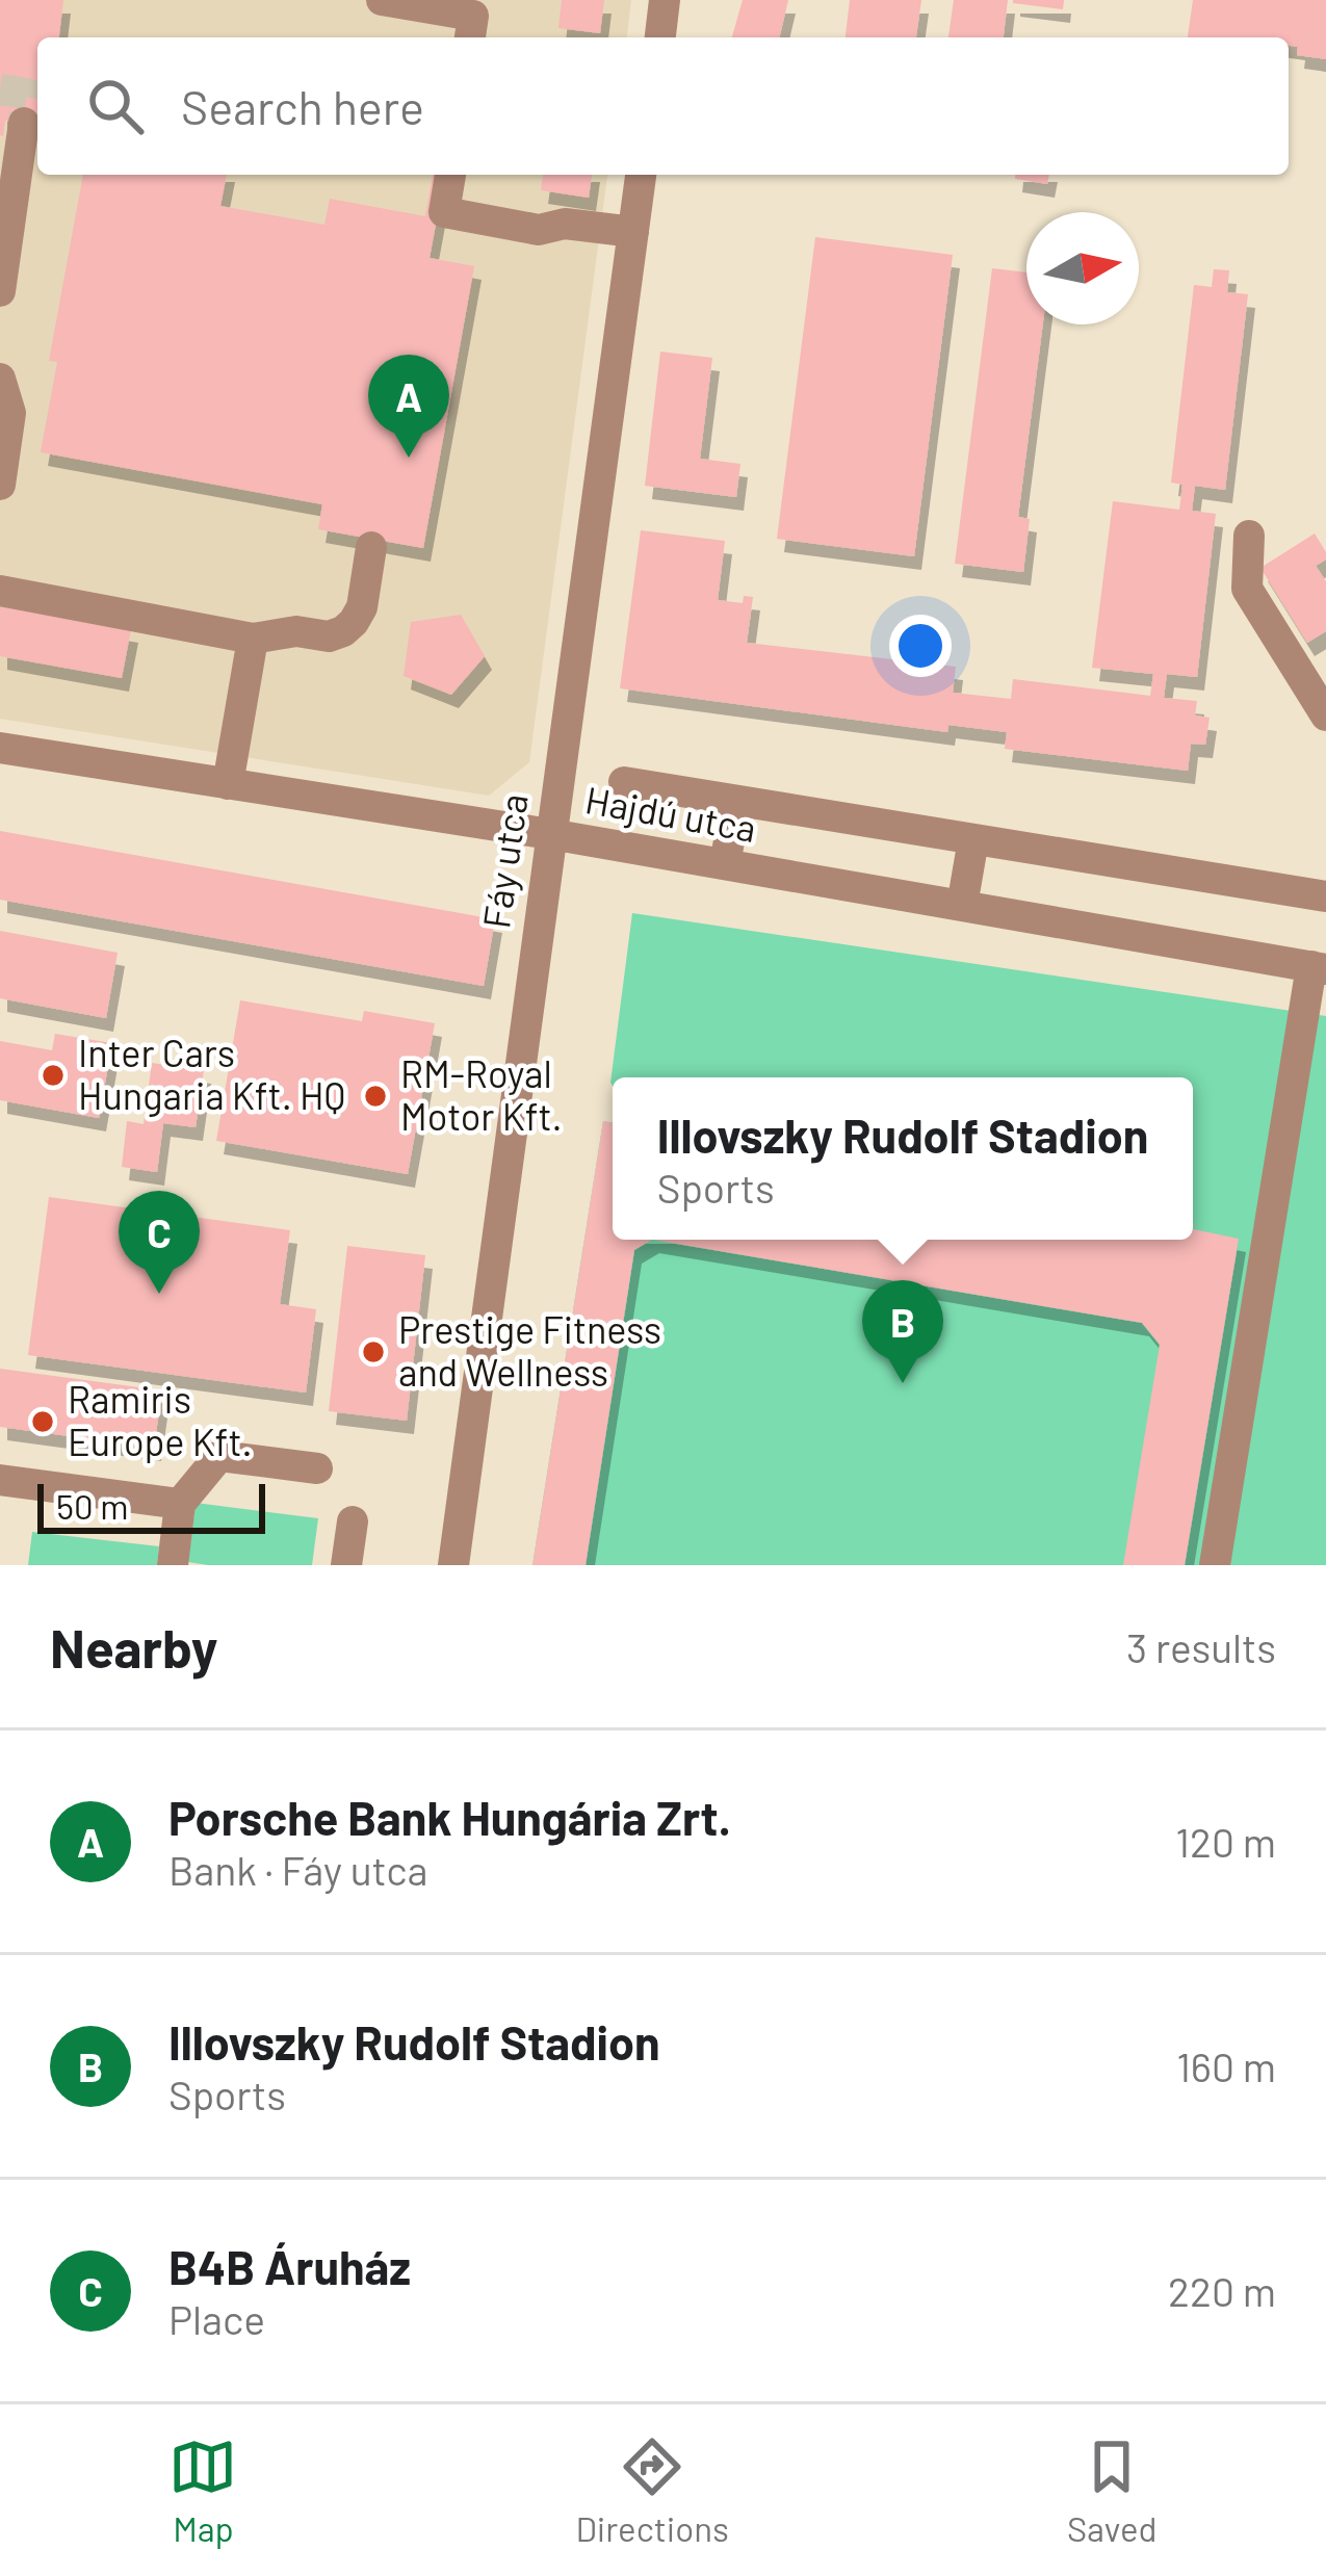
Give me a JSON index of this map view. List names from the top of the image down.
{
  "streets": {
    "street": ["Hajdú utca", "Fáy utca"]
  },
  "crossings": [
    ["Hajdú utca", "Fáy utca"]
  ],
  "places": [
    "Inter Cars Hungaria Kft. HQ",
    "RM-Royal Motor Kft.",
    "Prestige Fitness and Wellness",
    "Ramiris Europe Kft."
  ],
  "scale_bar": "50 m",
  "north": "right",
  "page": {
    "search": "Search here",
    "pins": ["A", "C", "B"],
    "popup": ["Illovszky Rudolf Stadion", "Sports"],
    "scale": "50 m",
    "heading": ["Nearby", "3 results"],
    "list": [
      {
        "mark": "A",
        "name": "Porsche Bank Hungária Zrt.",
        "note": "Bank · Fáy utca",
        "value": "120 m"
      },
      {
        "mark": "B",
        "name": "Illovszky Rudolf Stadion",
        "note": "Sports",
        "value": "160 m"
      },
      {
        "mark": "C",
        "name": "B4B Áruház",
        "note": "Place",
        "value": "220 m"
      }
    ],
    "nav": ["Map", "Directions", "Saved"]
  }
}
